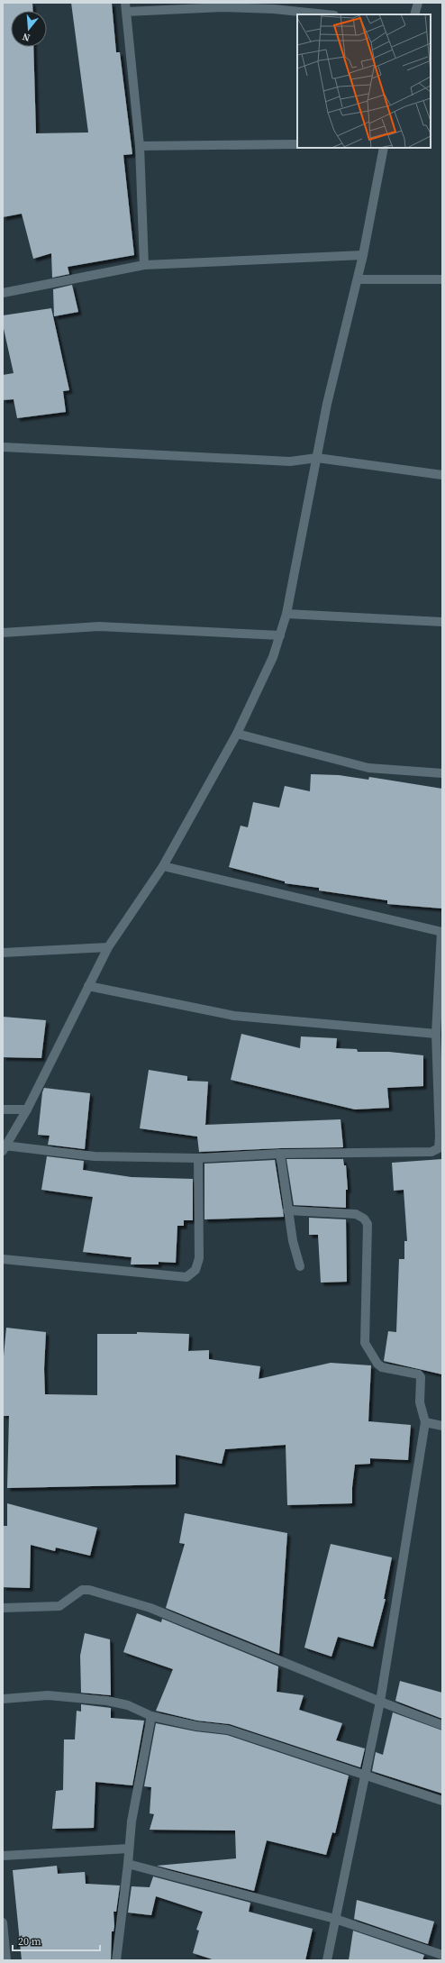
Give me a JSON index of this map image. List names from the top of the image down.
{
  "scale_bar": "20 m",
  "north": "bottom"
}
